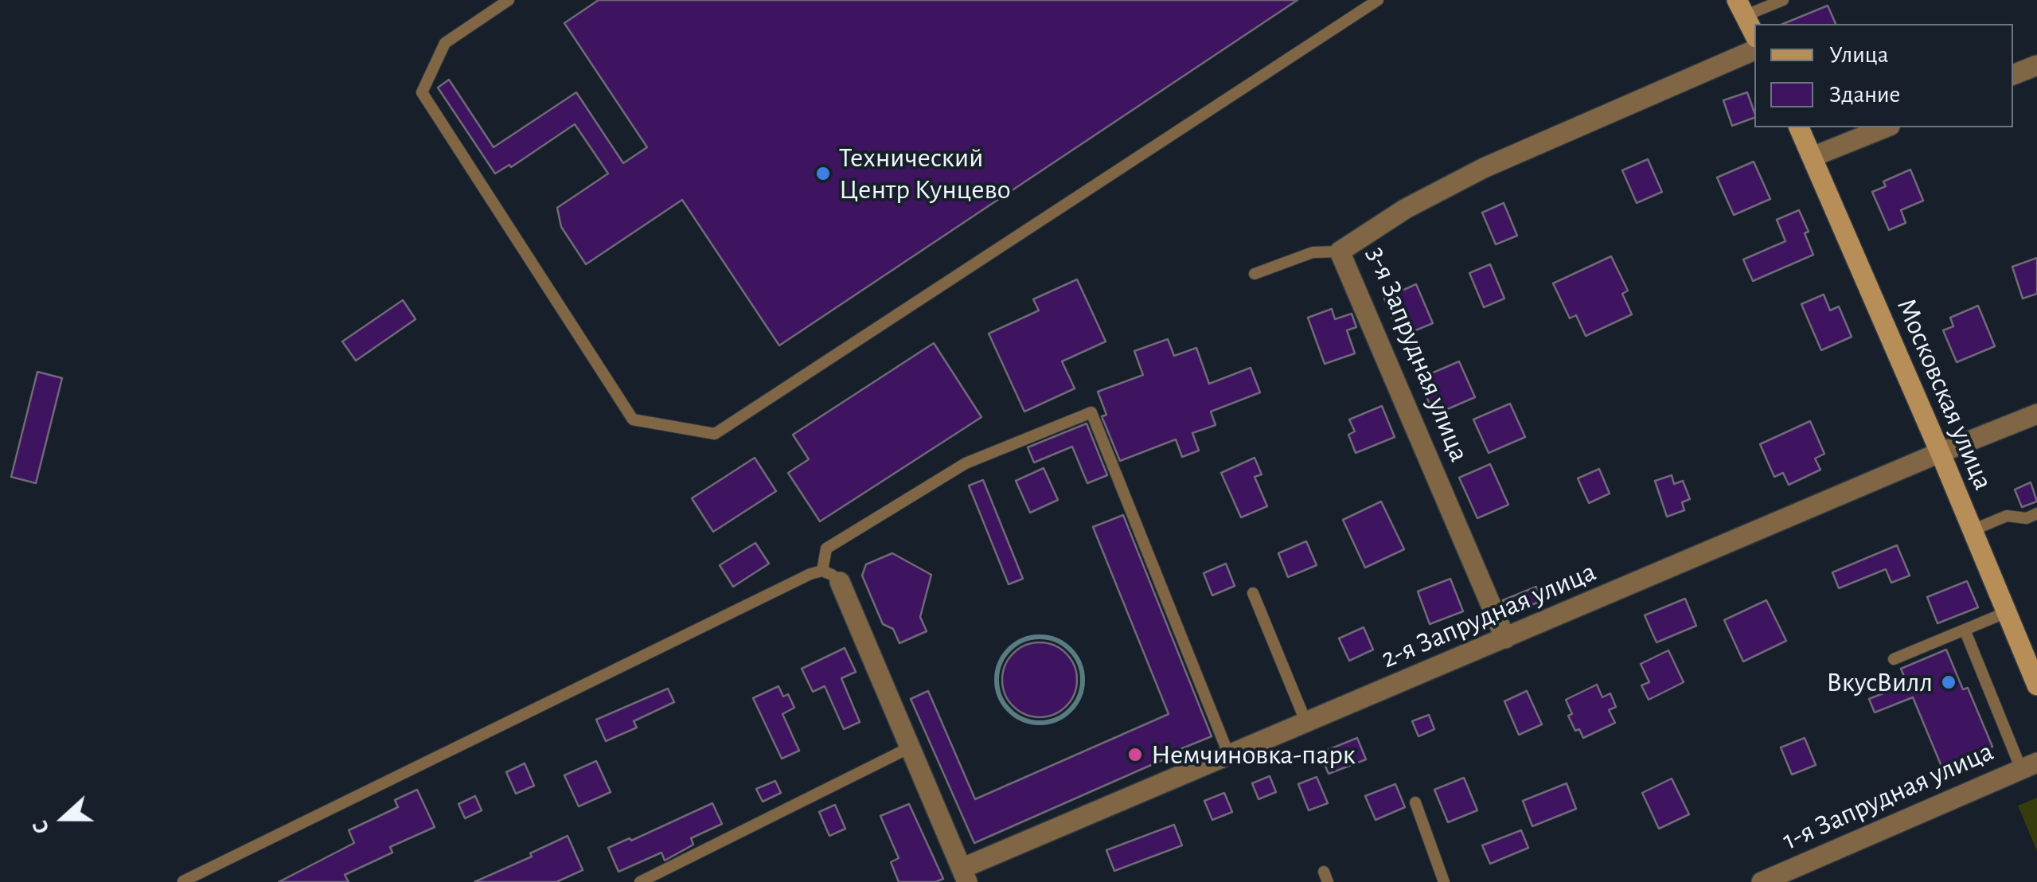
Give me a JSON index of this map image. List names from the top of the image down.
{
  "streets": {
    "street": [
      "3-я Запрудная улица",
      "Московская улица",
      "2-я Запрудная улица",
      "1-я Запрудная улица"
    ]
  },
  "crossings": [
    ["3-я Запрудная улица", "2-я Запрудная улица"],
    ["Московская улица", "2-я Запрудная улица"]
  ],
  "places": ["Технический Центр Кунцево", "ВкусВилл", "Немчиновка-парк"],
  "legend": ["Улица", "Здание"],
  "north": "left"
}
